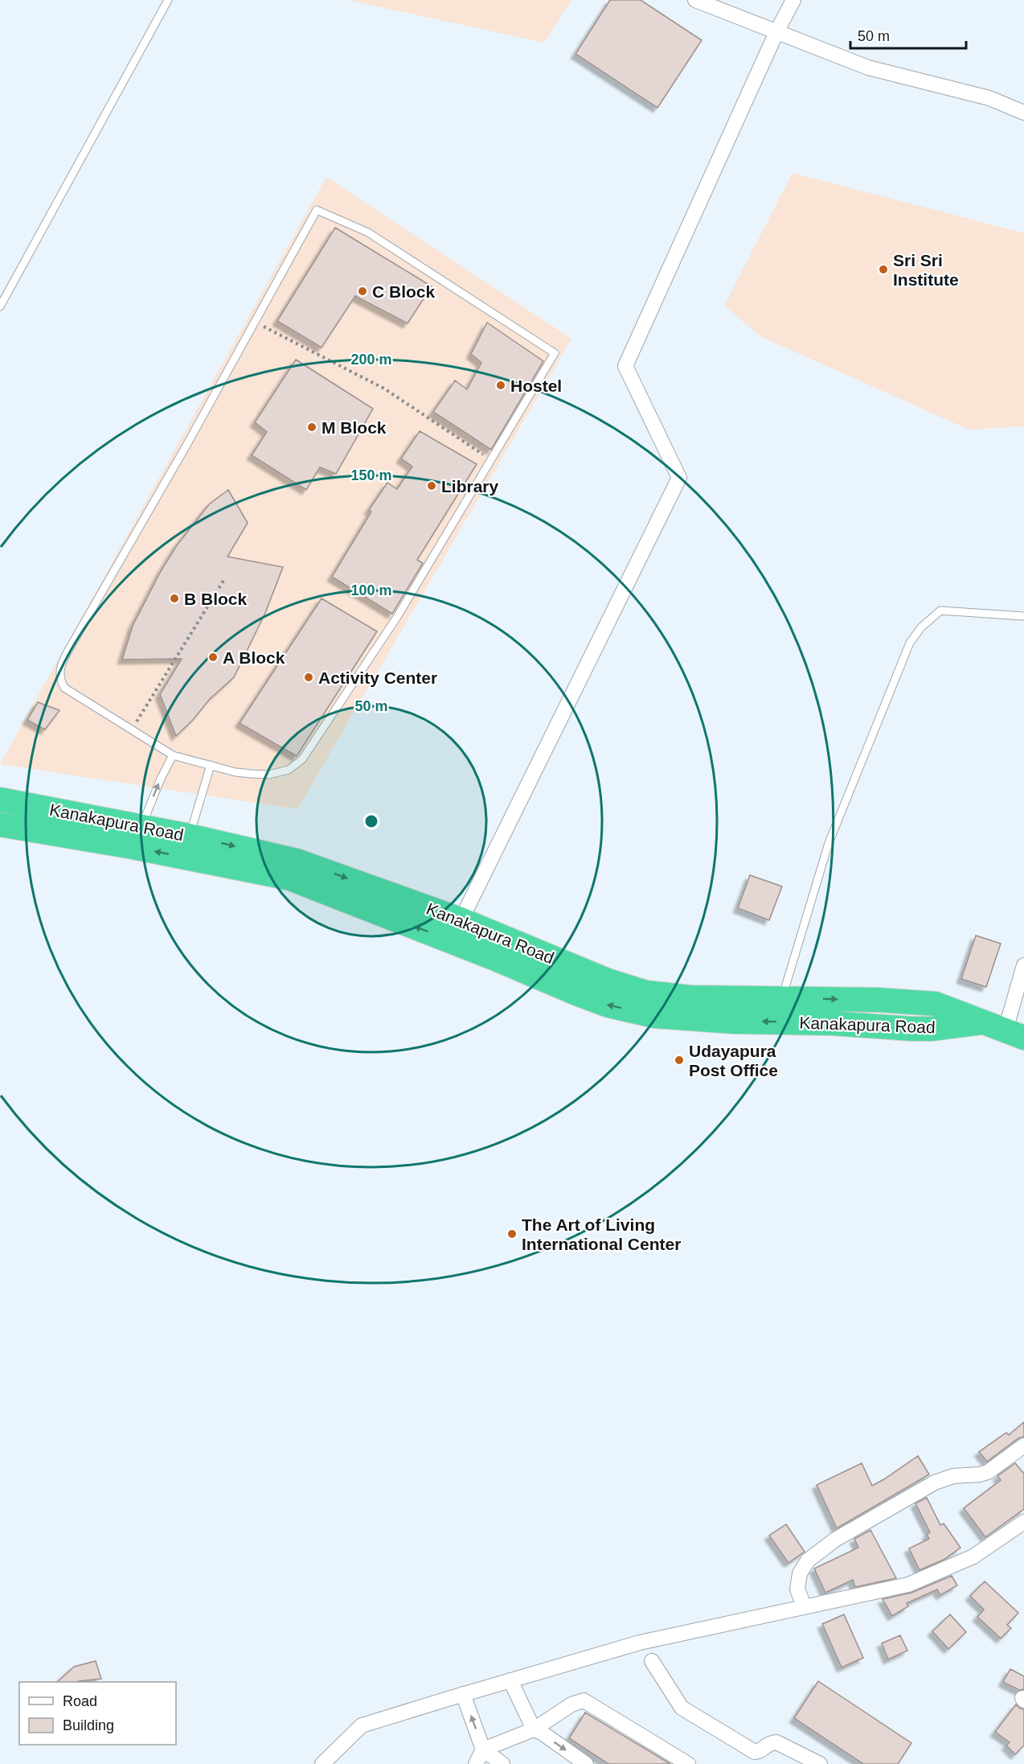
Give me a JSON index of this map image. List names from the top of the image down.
{
  "streets": {
    "highway": ["Kanakapura Road"]
  },
  "places": [
    "Sri Sri Institute",
    "C Block",
    "Hostel",
    "M Block",
    "Library",
    "B Block",
    "A Block",
    "Activity Center",
    "Udayapura Post Office",
    "The Art of Living International Center"
  ],
  "legend": ["Road", "Building"],
  "scale_bar": "50 m",
  "rings": [
    "200 m",
    "150 m",
    "100 m",
    "50 m"
  ]
}
